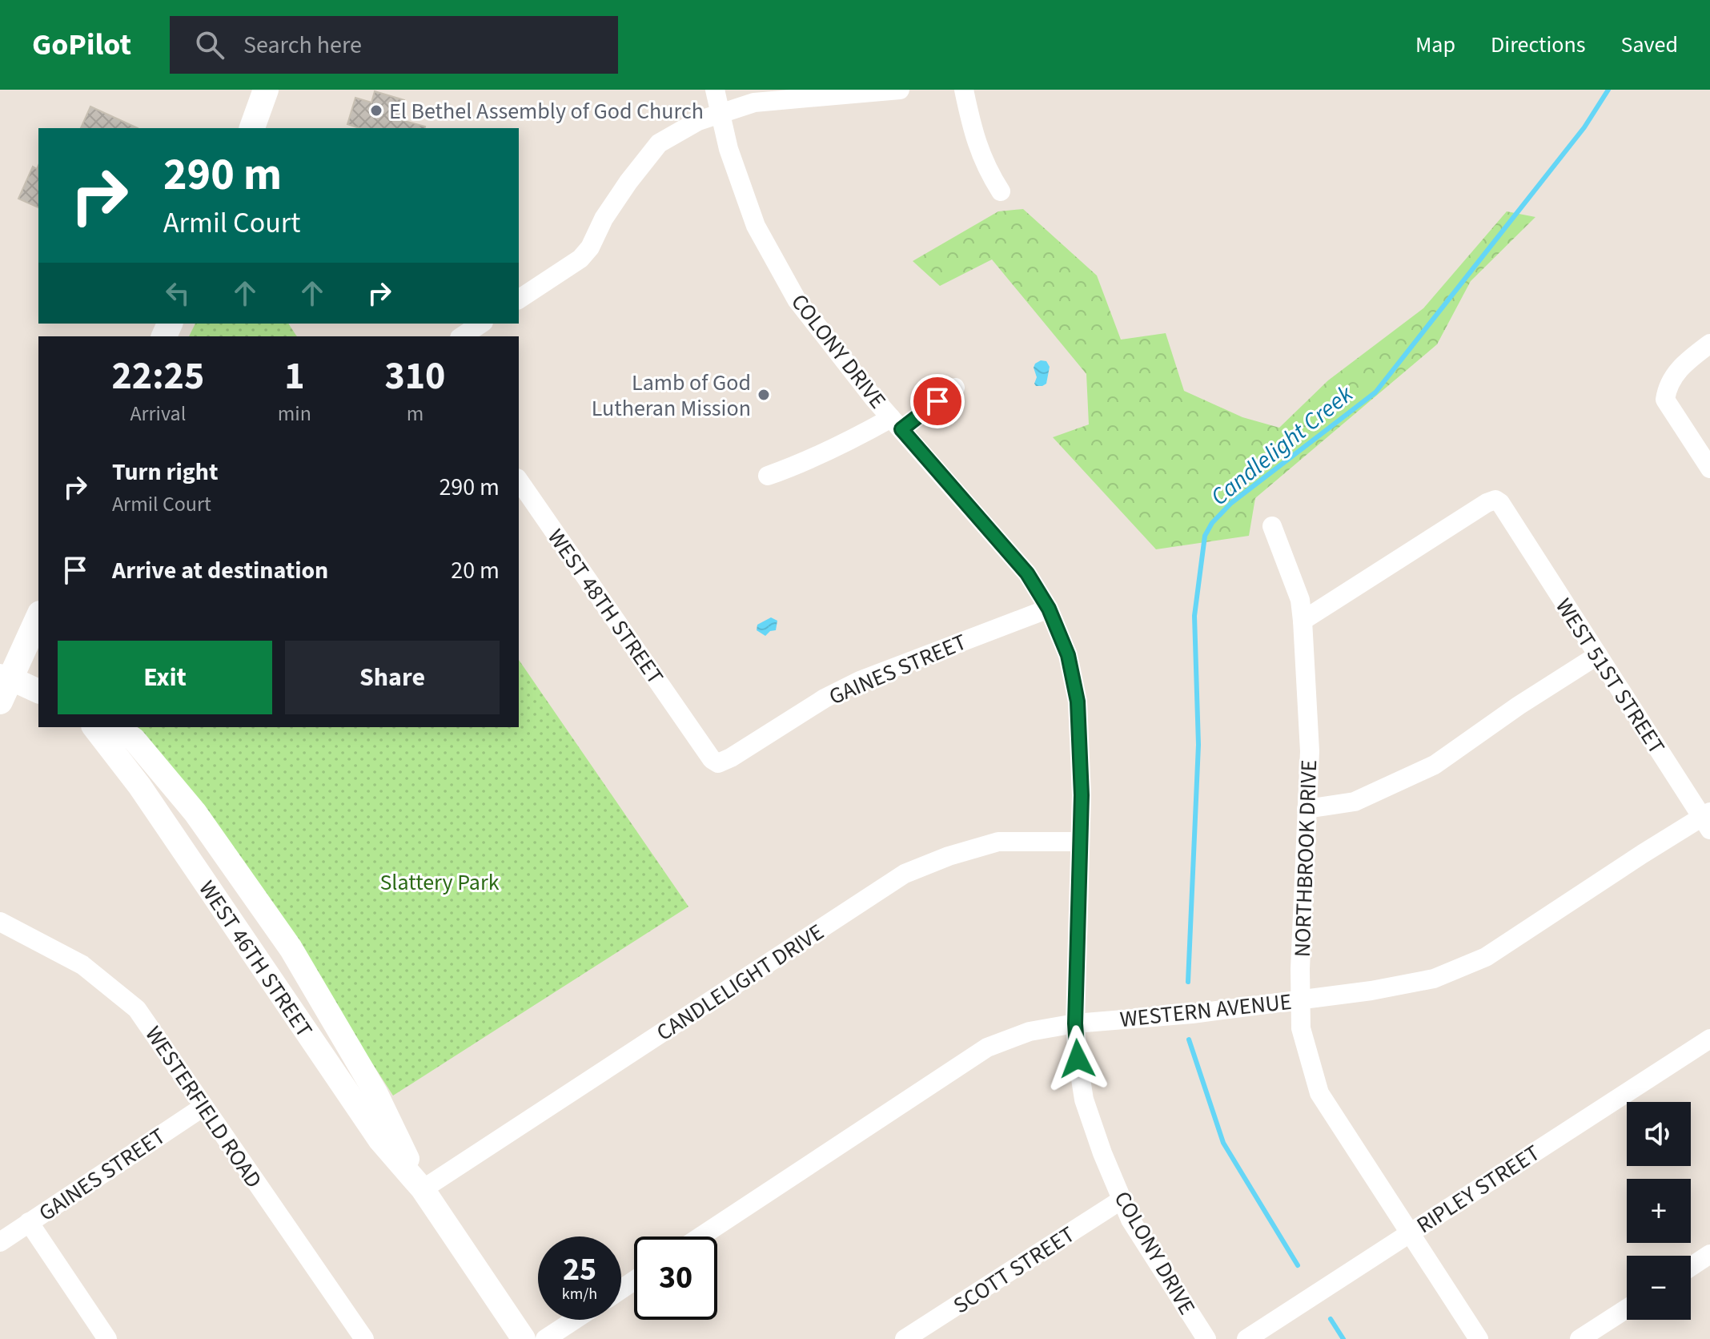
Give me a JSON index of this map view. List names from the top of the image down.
{
  "streets": {
    "street": [
      "COLONY DRIVE",
      "WEST 48TH STREET",
      "GAINES STREET",
      "WEST 51ST STREET",
      "NORTHBROOK DRIVE",
      "WEST 46TH STREET",
      "CANDLELIGHT DRIVE",
      "WESTERN AVENUE",
      "WESTERFIELD ROAD",
      "RIPLEY STREET",
      "SCOTT STREET"
    ]
  },
  "crossings": [
    ["COLONY DRIVE", "GAINES STREET"],
    ["COLONY DRIVE", "CANDLELIGHT DRIVE"],
    ["COLONY DRIVE", "WESTERN AVENUE"],
    ["COLONY DRIVE", "SCOTT STREET"],
    ["WEST 48TH STREET", "GAINES STREET"],
    ["GAINES STREET", "WESTERFIELD ROAD"],
    ["WEST 51ST STREET", "NORTHBROOK DRIVE"],
    ["WEST 51ST STREET", "WESTERN AVENUE"],
    ["NORTHBROOK DRIVE", "WESTERN AVENUE"],
    ["NORTHBROOK DRIVE", "RIPLEY STREET"],
    ["WEST 46TH STREET", "CANDLELIGHT DRIVE"]
  ],
  "water": ["Candlelight Creek"],
  "parks": ["Slattery Park"],
  "places": ["El Bethel Assembly of God Church", "Lamb of God Lutheran Mission"],
  "page": {
    "header": "GoPilot",
    "search": "Search here",
    "nav": ["Map", "Directions", "Saved"],
    "turn": ["290 m", "Armil Court"],
    "eta": [
      "22:25",
      "Arrival",
      "1",
      "min",
      "310",
      "m"
    ],
    "list": [
      {
        "name": "Turn right",
        "note": "Armil Court",
        "value": "290 m"
      },
      {
        "name": "Arrive at destination",
        "value": "20 m"
      }
    ],
    "buttons": ["Exit", "Share"],
    "map_buttons": ["+", "−"],
    "speed": "25 km/h",
    "limit": "30"
  }
}
